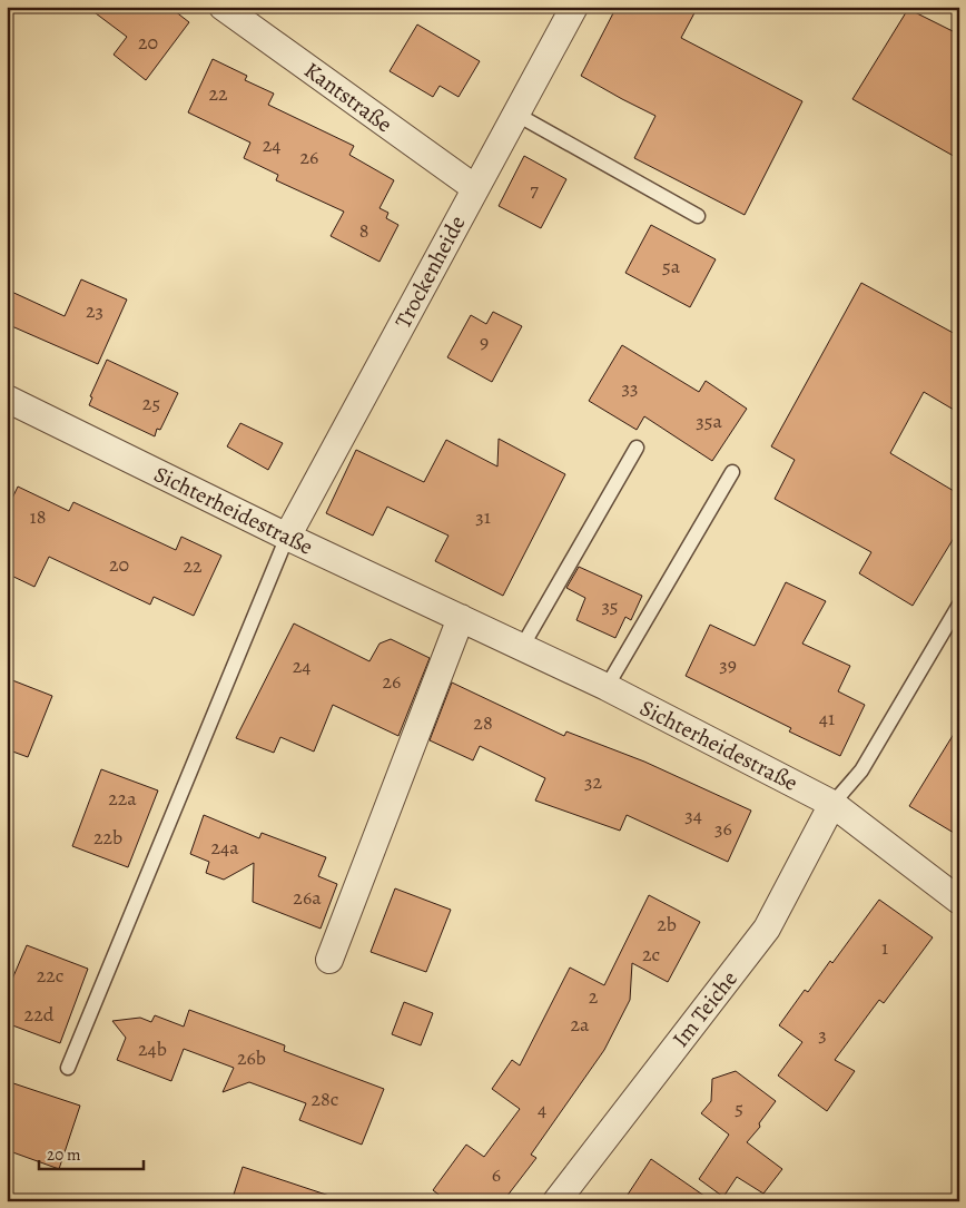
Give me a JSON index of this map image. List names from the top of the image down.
{
  "streets": {
    "street": [
      "Kantstraße",
      "Trockenheide",
      "Sichterheidestraße",
      "Im Teiche"
    ]
  },
  "crossings": [
    ["Kantstraße", "Trockenheide"],
    ["Trockenheide", "Sichterheidestraße"],
    ["Sichterheidestraße", "Im Teiche"]
  ],
  "house_numbers": [
    "20",
    "22",
    "24",
    "26",
    "7",
    "8",
    "5a",
    "23",
    "9",
    "33",
    "25",
    "35a",
    "18",
    "31",
    "20",
    "22",
    "35",
    "39",
    "24",
    "26",
    "41",
    "28",
    "32",
    "22a",
    "34",
    "36",
    "22b",
    "24a",
    "26a",
    "2b",
    "1",
    "2c",
    "22c",
    "2",
    "22d",
    "2a",
    "3",
    "24b",
    "26b",
    "28c",
    "5",
    "4",
    "6"
  ],
  "scale_bar": "20 m"
}
